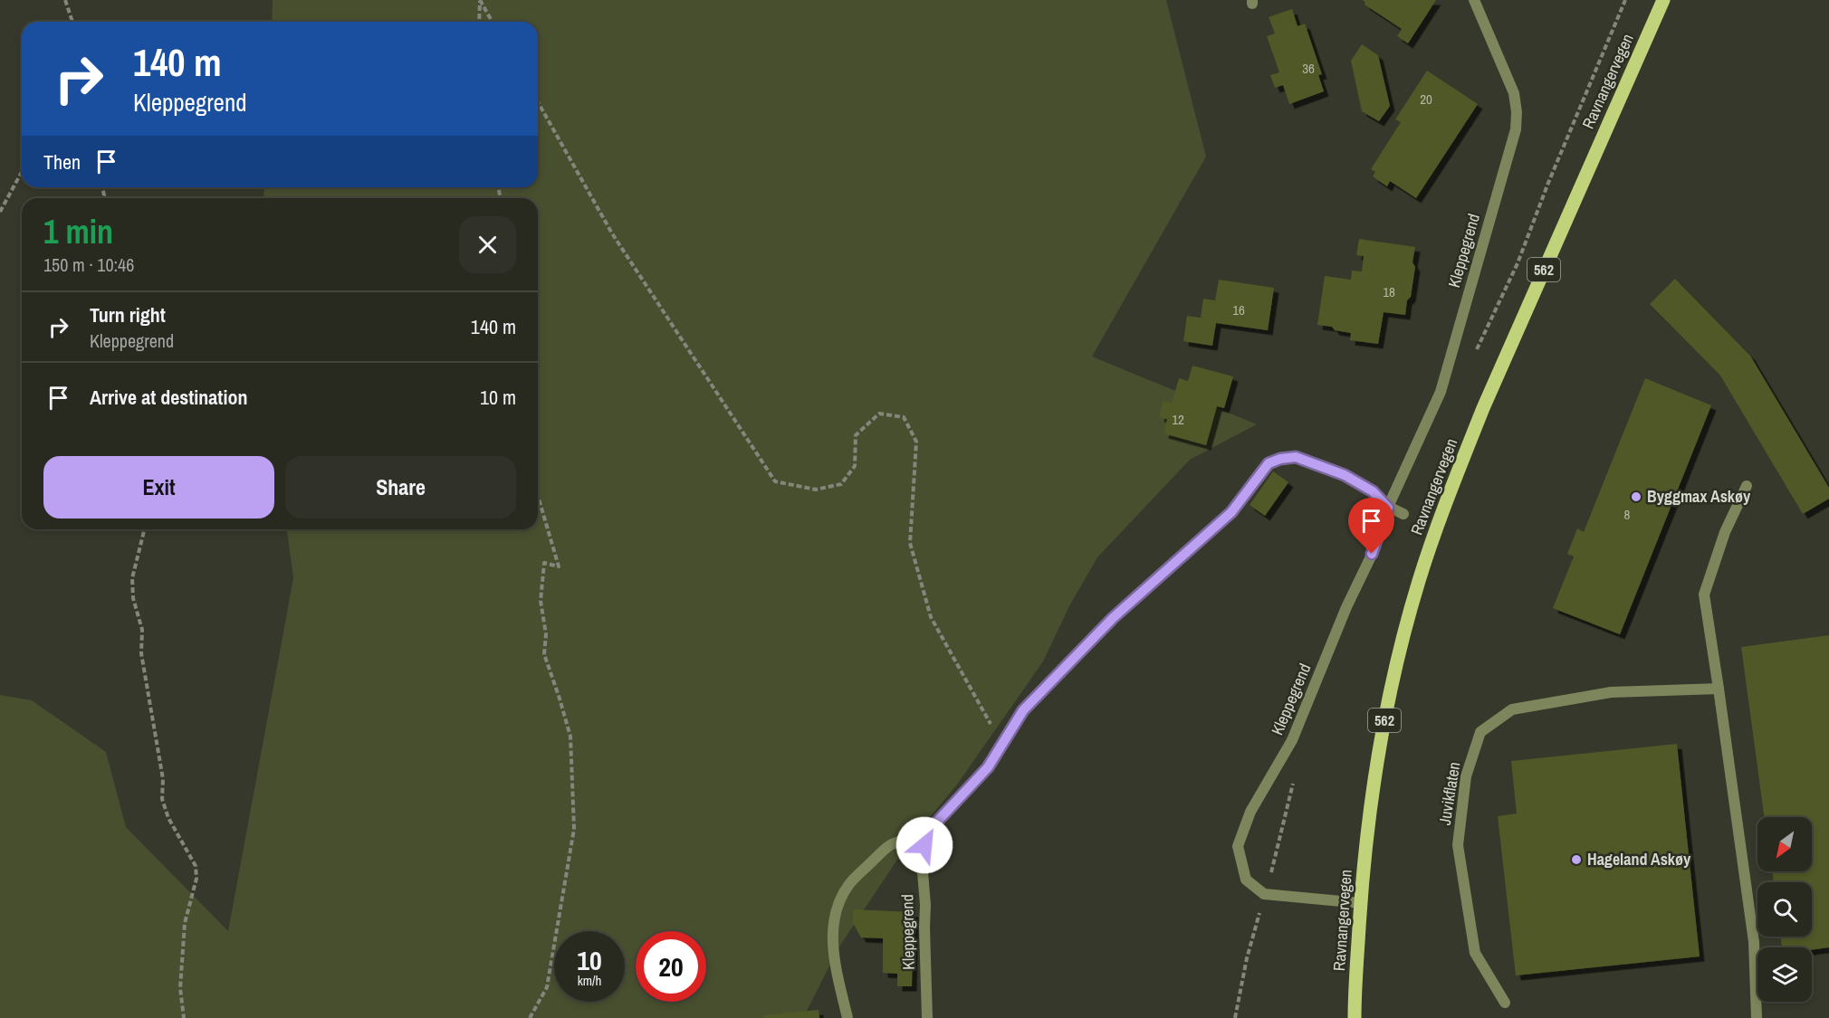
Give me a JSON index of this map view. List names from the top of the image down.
{
  "streets": {
    "main road": ["Ravnangervegen", "562"],
    "street": ["Kleppegrend", "Juvikflaten"]
  },
  "places": ["Byggmax Askøy", "Hageland Askøy"],
  "house_numbers": [
    "36",
    "20",
    "18",
    "16",
    "12",
    "8"
  ],
  "north": "bottom left",
  "page": {
    "turn": ["140 m", "Kleppegrend"],
    "then": "Then",
    "heading": ["1 min", "150 m · 10:46"],
    "list": [
      {
        "name": "Turn right",
        "note": "Kleppegrend",
        "value": "140 m"
      },
      {
        "name": "Arrive at destination",
        "value": "10 m"
      }
    ],
    "buttons": ["Exit", "Share"],
    "speed": "10 km/h",
    "limit": "20"
  }
}
